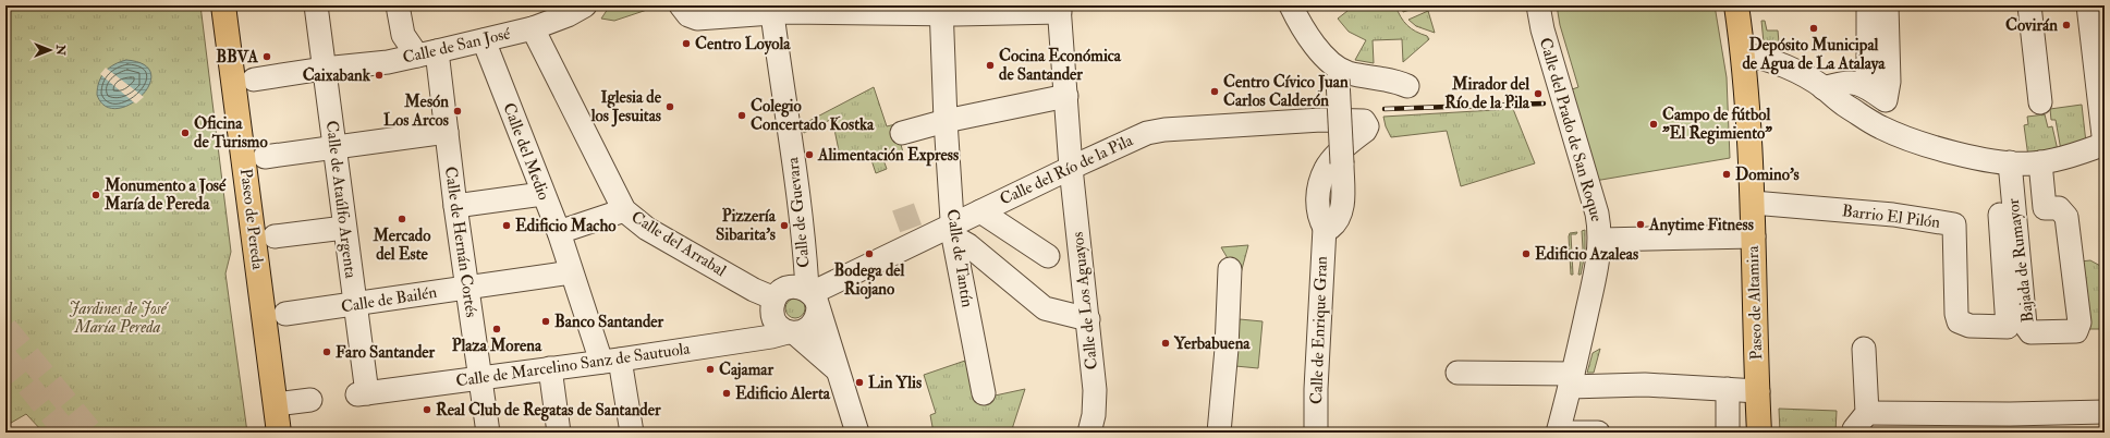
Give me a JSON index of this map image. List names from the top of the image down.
{
  "streets": {
    "main road": ["Paseo de Pereda", "Paseo de Altamira"],
    "street": [
      "Calle de San José",
      "Calle del Prado de San Roque",
      "Calle del Medio",
      "Calle del Río de la Pila",
      "Calle de Ataúlfo Argenta",
      "Calle de Guevara",
      "Barrio El Pilón",
      "Calle de Hernán Cortés",
      "Calle del Arrabal",
      "Calle de Tantín",
      "Bajada de Rumayor",
      "Calle de Bailén",
      "Calle de Los Aguayos",
      "Calle de Enrique Gran",
      "Calle de Marcelino Sanz de Sautuola"
    ]
  },
  "crossings": [
    ["Calle de San José", "Calle del Medio"],
    ["Calle de San José", "Calle de Ataúlfo Argenta"],
    ["Calle de San José", "Calle de Hernán Cortés"],
    ["Calle de San José", "Calle del Arrabal"],
    ["Calle del Medio", "Calle de Bailén"],
    ["Calle del Medio", "Calle de Marcelino Sanz de Sautuola"],
    ["Calle del Río de la Pila", "Calle de Guevara"],
    ["Calle del Río de la Pila", "Calle del Arrabal"],
    ["Calle del Río de la Pila", "Calle de Tantín"],
    ["Calle del Río de la Pila", "Calle de Los Aguayos"],
    ["Calle del Río de la Pila", "Calle de Enrique Gran"],
    ["Calle del Río de la Pila", "Calle de Marcelino Sanz de Sautuola"],
    ["Calle de Ataúlfo Argenta", "Calle de Bailén"],
    ["Calle de Ataúlfo Argenta", "Calle de Marcelino Sanz de Sautuola"],
    ["Calle de Guevara", "Calle del Arrabal"],
    ["Calle de Guevara", "Calle de Marcelino Sanz de Sautuola"],
    ["Barrio El Pilón", "Paseo de Altamira"],
    ["Calle de Hernán Cortés", "Calle de Bailén"],
    ["Calle de Hernán Cortés", "Calle de Marcelino Sanz de Sautuola"],
    ["Calle del Arrabal", "Calle de Marcelino Sanz de Sautuola"]
  ],
  "parks": ["Jardines de José María Pereda"],
  "places": [
    "Covirán",
    "Depósito Municipal de Agua de La Atalaya",
    "Centro Loyola",
    "BBVA",
    "Cocina Económica de Santander",
    "Caixabank",
    "Centro Cívico Juan Carlos Calderón",
    "Mirador del Río de la Pila",
    "Iglesia de los Jesuitas",
    "Mesón Los Arcos",
    "Colegio Concertado Kostka",
    "Campo de fútbol \"El Regimiento\"",
    "Oficina de Turismo",
    "Alimentación Express",
    "Domino's",
    "Monumento a José María de Pereda",
    "Mercado del Este",
    "Anytime Fitness",
    "Edificio Macho",
    "Pizzería Sibarita's",
    "Bodega del Riojano",
    "Edificio Azaleas",
    "Banco Santander",
    "Plaza Morena",
    "Yerbabuena",
    "Faro Santander",
    "Cajamar",
    "Lin Ylis",
    "Edificio Alerta",
    "Real Club de Regatas de Santander"
  ],
  "north": "right"
}
